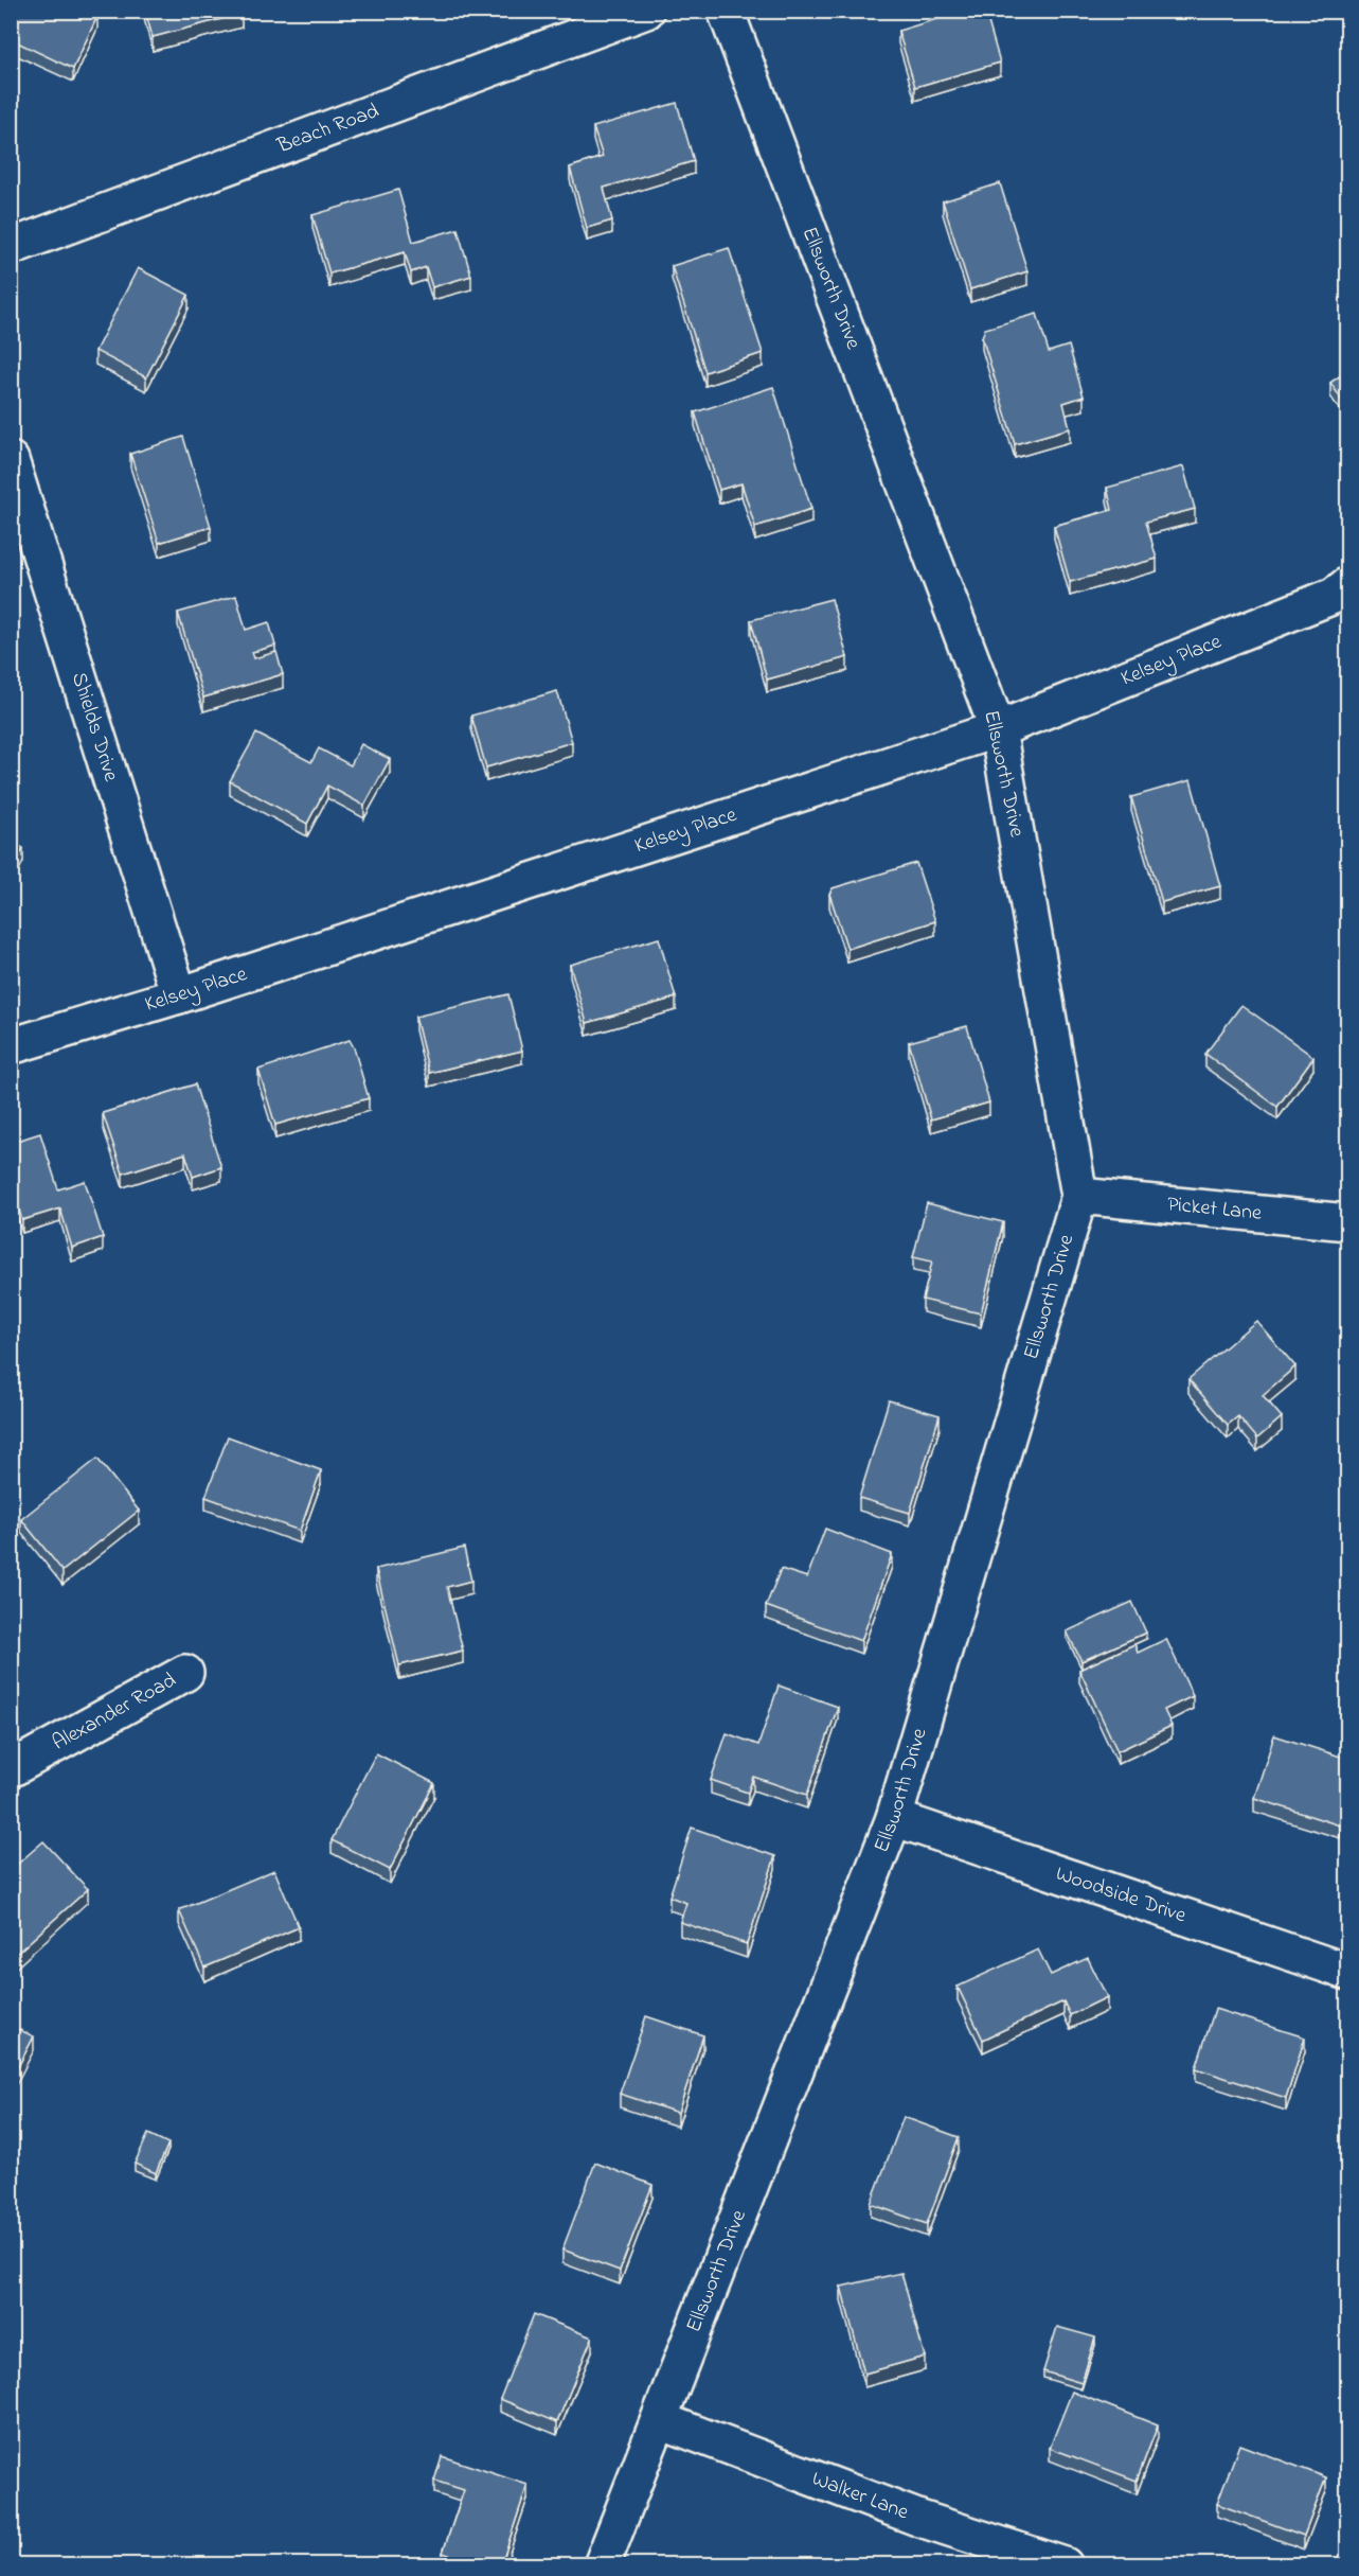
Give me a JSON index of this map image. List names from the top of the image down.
{
  "streets": {
    "street": [
      "Beach Road",
      "Ellsworth Drive",
      "Kelsey Place",
      "Shields Drive",
      "Picket Lane",
      "Alexander Road",
      "Woodside Drive",
      "Walker Lane"
    ]
  },
  "crossings": [
    ["Ellsworth Drive", "Kelsey Place"],
    ["Ellsworth Drive", "Picket Lane"],
    ["Ellsworth Drive", "Woodside Drive"],
    ["Ellsworth Drive", "Walker Lane"],
    ["Kelsey Place", "Shields Drive"]
  ]
}
